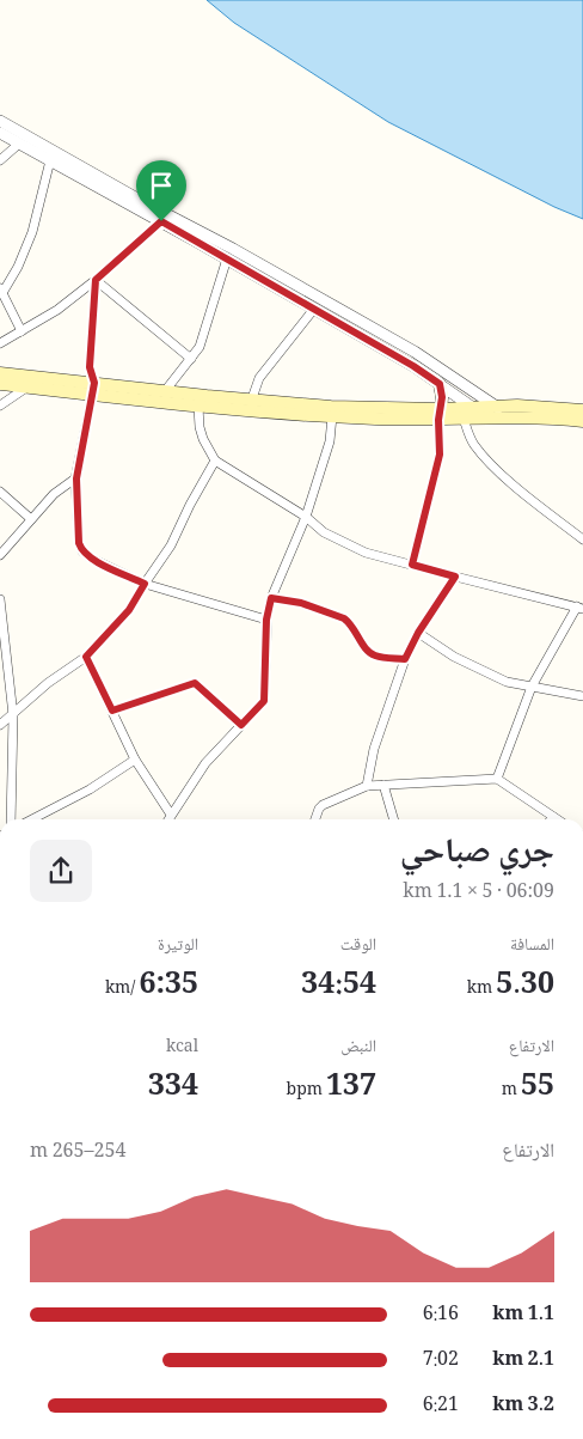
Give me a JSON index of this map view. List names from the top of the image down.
{
  "page": {
    "heading": ["جري صباحي", "06:09 · 5 × 1.1 km"],
    "stats": [
      ["المسافة", "5.30 km"],
      ["الوقت", "34:54"],
      ["الوتيرة", "6:35 /km"],
      ["الارتفاع", "55 m"],
      ["النبض", "137 bpm"],
      ["kcal", "334"]
    ],
    "chart": ["الارتفاع", "254–265 m"],
    "list": [
      {
        "name": "1.1 km",
        "note": "6:16"
      },
      {
        "name": "2.1 km",
        "note": "7:02"
      },
      {
        "name": "3.2 km",
        "note": "6:21"
      }
    ]
  }
}
